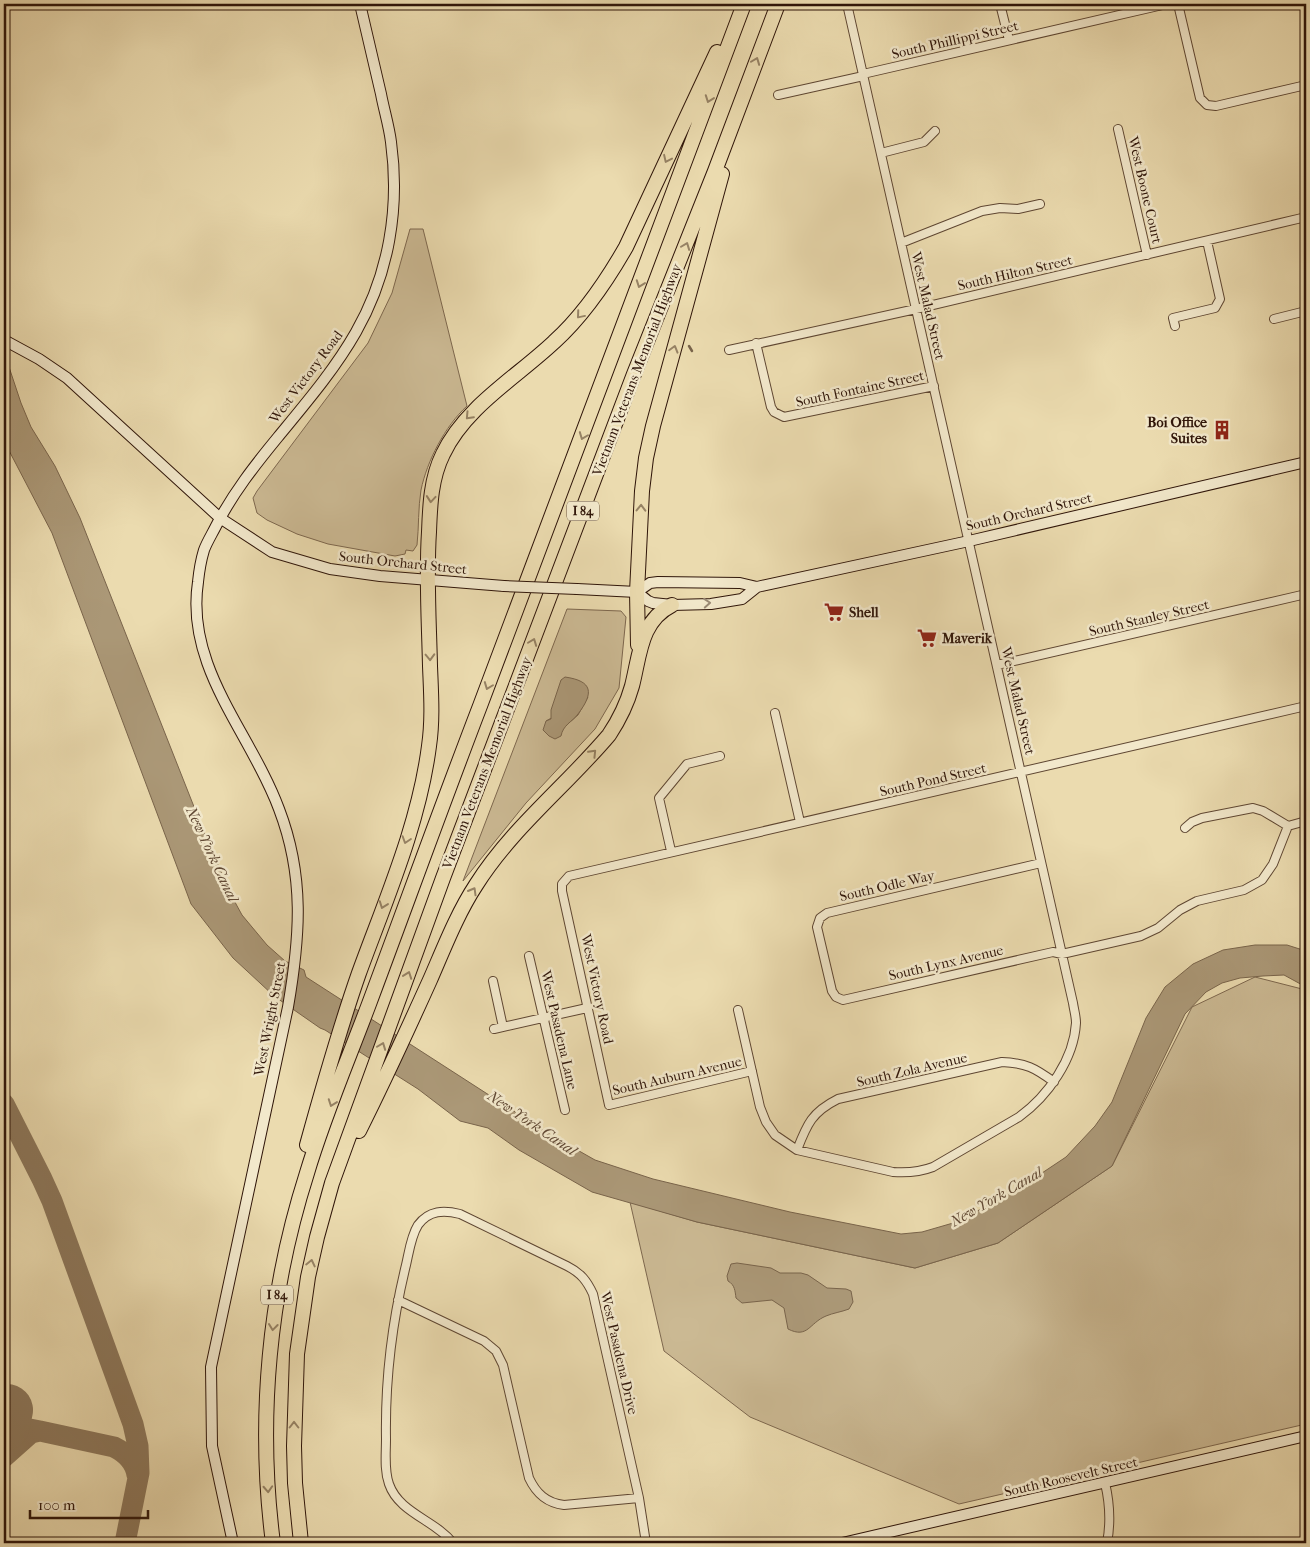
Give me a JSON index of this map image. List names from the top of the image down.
{
  "streets": {
    "highway": ["Vietnam Veterans Memorial Highway", "I 84"],
    "main road": [
      "West Victory Road",
      "South Orchard Street",
      "West Wright Street",
      "South Roosevelt Street"
    ],
    "street": [
      "South Phillippi Street",
      "West Boone Court",
      "South Hilton Street",
      "West Malad Street",
      "South Fontaine Street",
      "South Stanley Street",
      "South Pond Street",
      "South Odle Way",
      "South Lynx Avenue",
      "West Pasadena Lane",
      "South Zola Avenue",
      "South Auburn Avenue",
      "West Pasadena Drive"
    ]
  },
  "crossings": [
    ["South Phillippi Street", "West Malad Street"],
    ["West Boone Court", "South Hilton Street"],
    ["South Hilton Street", "West Malad Street"],
    ["South Hilton Street", "South Fontaine Street"],
    ["West Malad Street", "South Fontaine Street"],
    ["West Malad Street", "South Orchard Street"],
    ["West Malad Street", "South Stanley Street"],
    ["West Malad Street", "South Pond Street"],
    ["West Malad Street", "South Odle Way"],
    ["West Malad Street", "South Lynx Avenue"],
    ["West Malad Street", "South Zola Avenue"],
    ["Vietnam Veterans Memorial Highway", "I 84"],
    ["West Victory Road", "South Orchard Street"],
    ["West Victory Road", "South Pond Street"],
    ["West Victory Road", "West Wright Street"],
    ["West Victory Road", "South Auburn Avenue"],
    ["South Orchard Street", "West Wright Street"],
    ["South Odle Way", "South Lynx Avenue"]
  ],
  "water": ["New York Canal"],
  "places": {
    "building": ["Boi Office Suites"],
    "supermarket": ["Shell", "Maverik"]
  },
  "scale_bar": "100 m"
}
